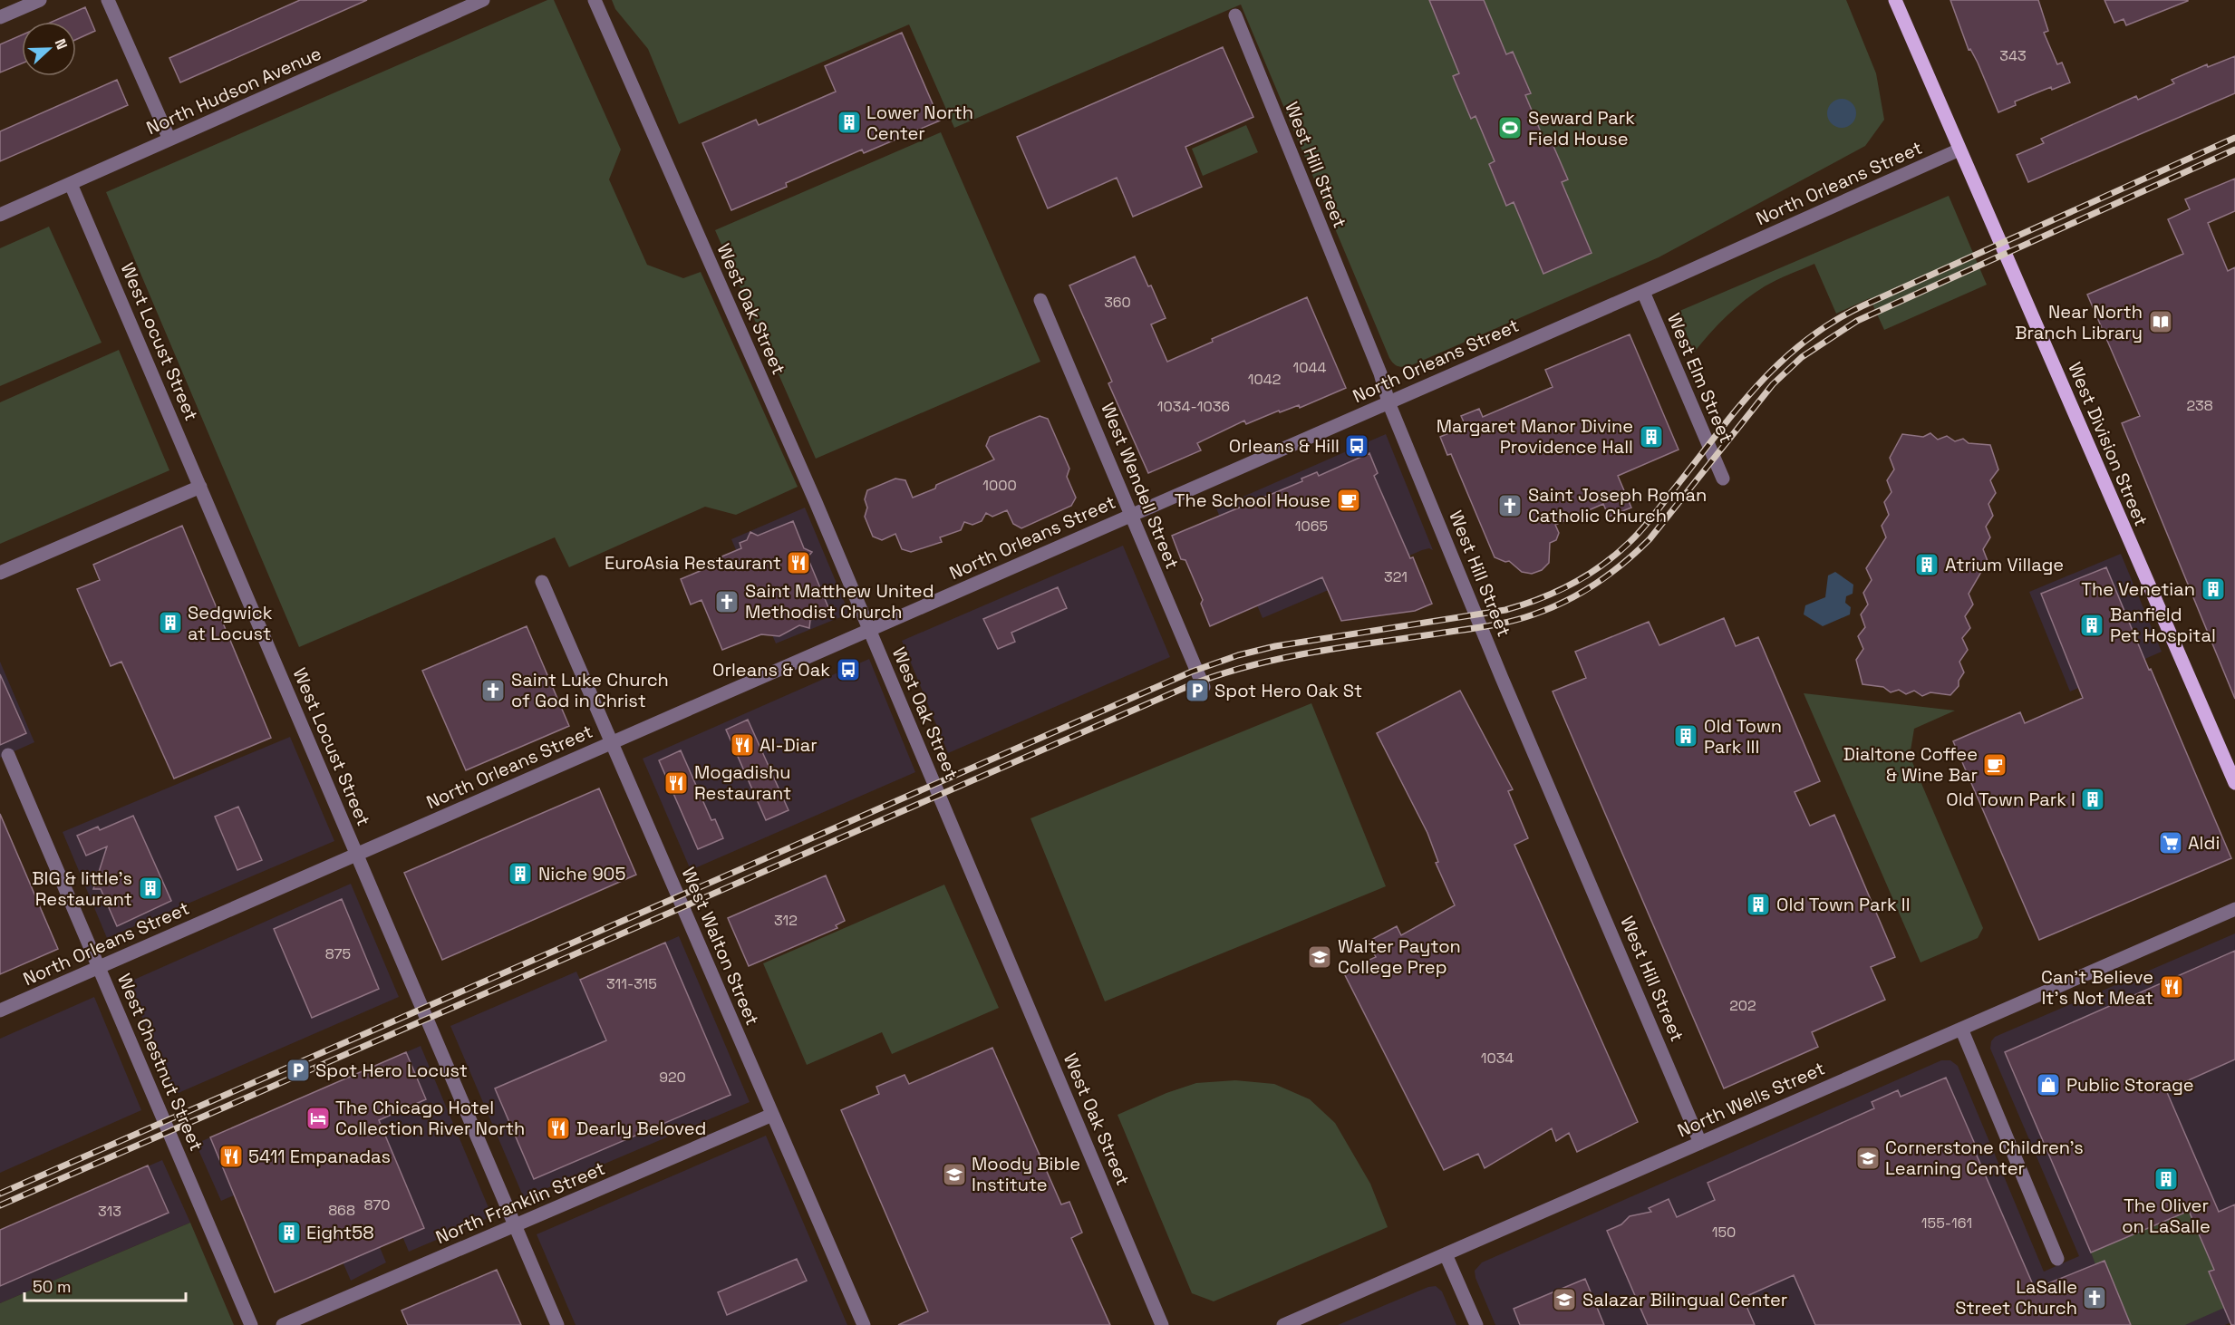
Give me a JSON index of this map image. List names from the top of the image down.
{
  "streets": {
    "main road": ["West Division Street"],
    "street": [
      "North Hudson Avenue",
      "West Hill Street",
      "North Orleans Street",
      "West Oak Street",
      "West Locust Street",
      "West Elm Street",
      "West Wendell Street",
      "West Walton Street",
      "West Chestnut Street",
      "North Wells Street",
      "North Franklin Street"
    ]
  },
  "crossings": [
    ["North Hudson Avenue", "West Locust Street"],
    ["West Hill Street", "North Orleans Street"],
    ["West Hill Street", "North Wells Street"],
    ["North Orleans Street", "West Oak Street"],
    ["North Orleans Street", "West Locust Street"],
    ["North Orleans Street", "West Elm Street"],
    ["North Orleans Street", "West Division Street"],
    ["North Orleans Street", "West Wendell Street"],
    ["North Orleans Street", "West Walton Street"],
    ["North Orleans Street", "West Chestnut Street"],
    ["West Locust Street", "North Franklin Street"],
    ["West Walton Street", "North Franklin Street"]
  ],
  "places": {
    "building": [
      "Lower North Center",
      "Margaret Manor Divine Providence Hall",
      "Atrium Village",
      "The Venetian",
      "Sedgwick at Locust",
      "Banfield Pet Hospital",
      "Old Town Park III",
      "Old Town Park I",
      "Niche 905",
      "BIG & little’s Restaurant",
      "Old Town Park II",
      "The Oliver on LaSalle",
      "Eight58"
    ],
    "sports": ["Seward Park Field House"],
    "library": ["Near North Branch Library"],
    "bus stop": ["Orleans & Hill", "Orleans & Oak"],
    "cafe": ["The School House", "Dialtone Coffee & Wine Bar"],
    "church": [
      "Saint Joseph Roman Catholic Church",
      "Saint Matthew United Methodist Church",
      "Saint Luke Church of God in Christ",
      "LaSalle Street Church"
    ],
    "restaurant": [
      "EuroAsia Restaurant",
      "Al-Diar",
      "Mogadishu Restaurant",
      "Can't Believe It's Not Meat",
      "Dearly Beloved",
      "5411 Empanadas"
    ],
    "parking": ["Spot Hero Oak St", "Spot Hero Locust"],
    "supermarket": ["Aldi"],
    "school or university": [
      "Walter Payton College Prep",
      "Cornerstone Children's Learning Center",
      "Moody Bible Institute",
      "Salazar Bilingual Center"
    ],
    "shop": ["Public Storage"],
    "hotel": ["The Chicago Hotel Collection River North"]
  },
  "house_numbers": [
    "343",
    "360",
    "1044",
    "1042",
    "238",
    "1034-1036",
    "1000",
    "1065",
    "321",
    "312",
    "875",
    "311-315",
    "202",
    "1034",
    "920",
    "870",
    "868",
    "313",
    "155-161",
    "150"
  ],
  "scale_bar": "50 m",
  "north": "right"
}
